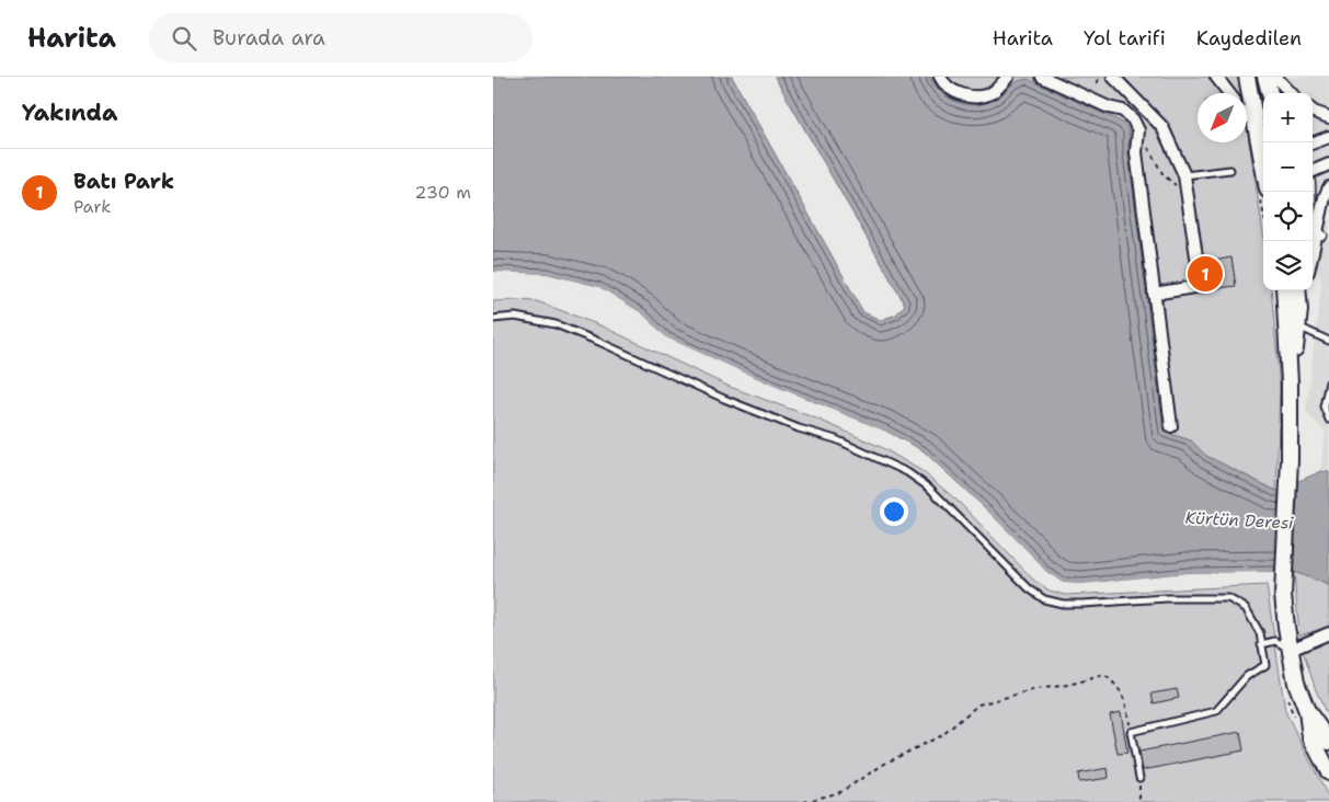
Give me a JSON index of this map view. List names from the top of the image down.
{
  "water": ["Kürtün Deresi"],
  "north": "bottom left",
  "page": {
    "header": "Harita",
    "search": "Burada ara",
    "nav": ["Harita", "Yol tarifi", "Kaydedilen"],
    "heading": "Yakında",
    "map_buttons": ["+", "−"],
    "list": [
      {
        "mark": "1",
        "name": "Batı Park",
        "note": "Park",
        "value": "230 m"
      }
    ],
    "pins": "1"
  }
}
